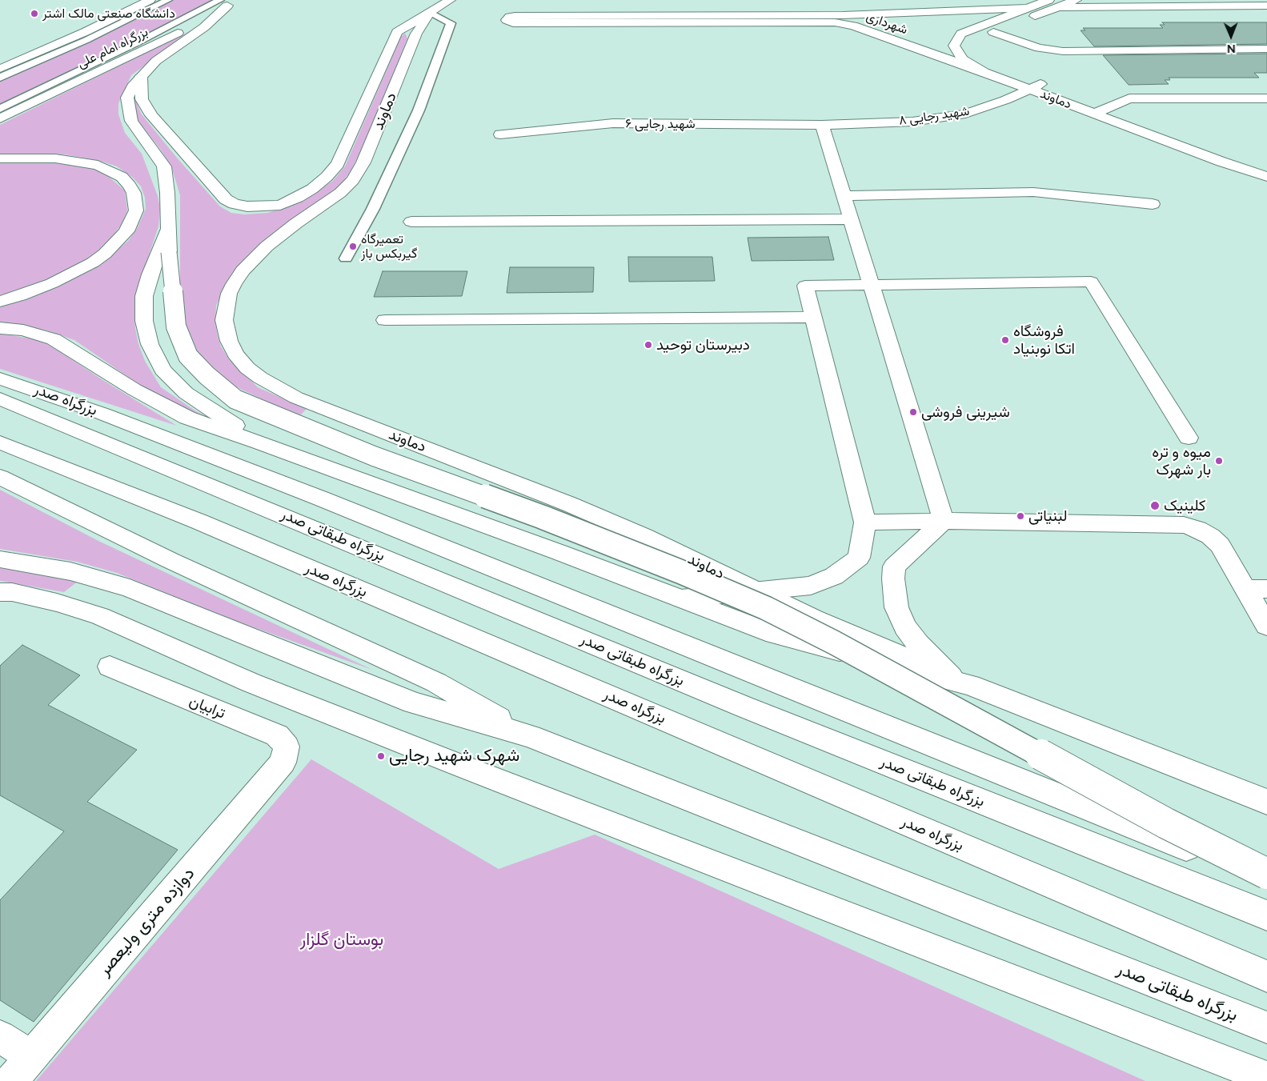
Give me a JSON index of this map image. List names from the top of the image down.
{
  "streets": {
    "main road": [
      "شهرداری",
      "بزرگراه امام علی",
      "دماوند",
      "شهید رجایی ۸",
      "شهید رجایی ۶",
      "بزرگراه صدر",
      "بزرگراه طبقاتی صدر",
      "ترابیان",
      "دوازده متری ولیعصر"
    ]
  },
  "crossings": [
    ["شهرداری", "دماوند"],
    ["دماوند", "شهید رجایی ۸"],
    ["شهید رجایی ۸", "شهید رجایی ۶"],
    ["ترابیان", "دوازده متری ولیعصر"]
  ],
  "parks": ["بوستان گلزار"],
  "places": [
    "دانشگاه صنعتی مالک اشتر",
    "تعمیرگاه گیربکس باز",
    "فروشگاه اتکا نوبنیاد",
    "دبیرستان توحید",
    "شیرینی فروشی",
    "میوه و تره بار شهرک",
    "کلینیک",
    "لبنیاتی",
    "شهرک شهید رجایی"
  ],
  "north": "bottom"
}
